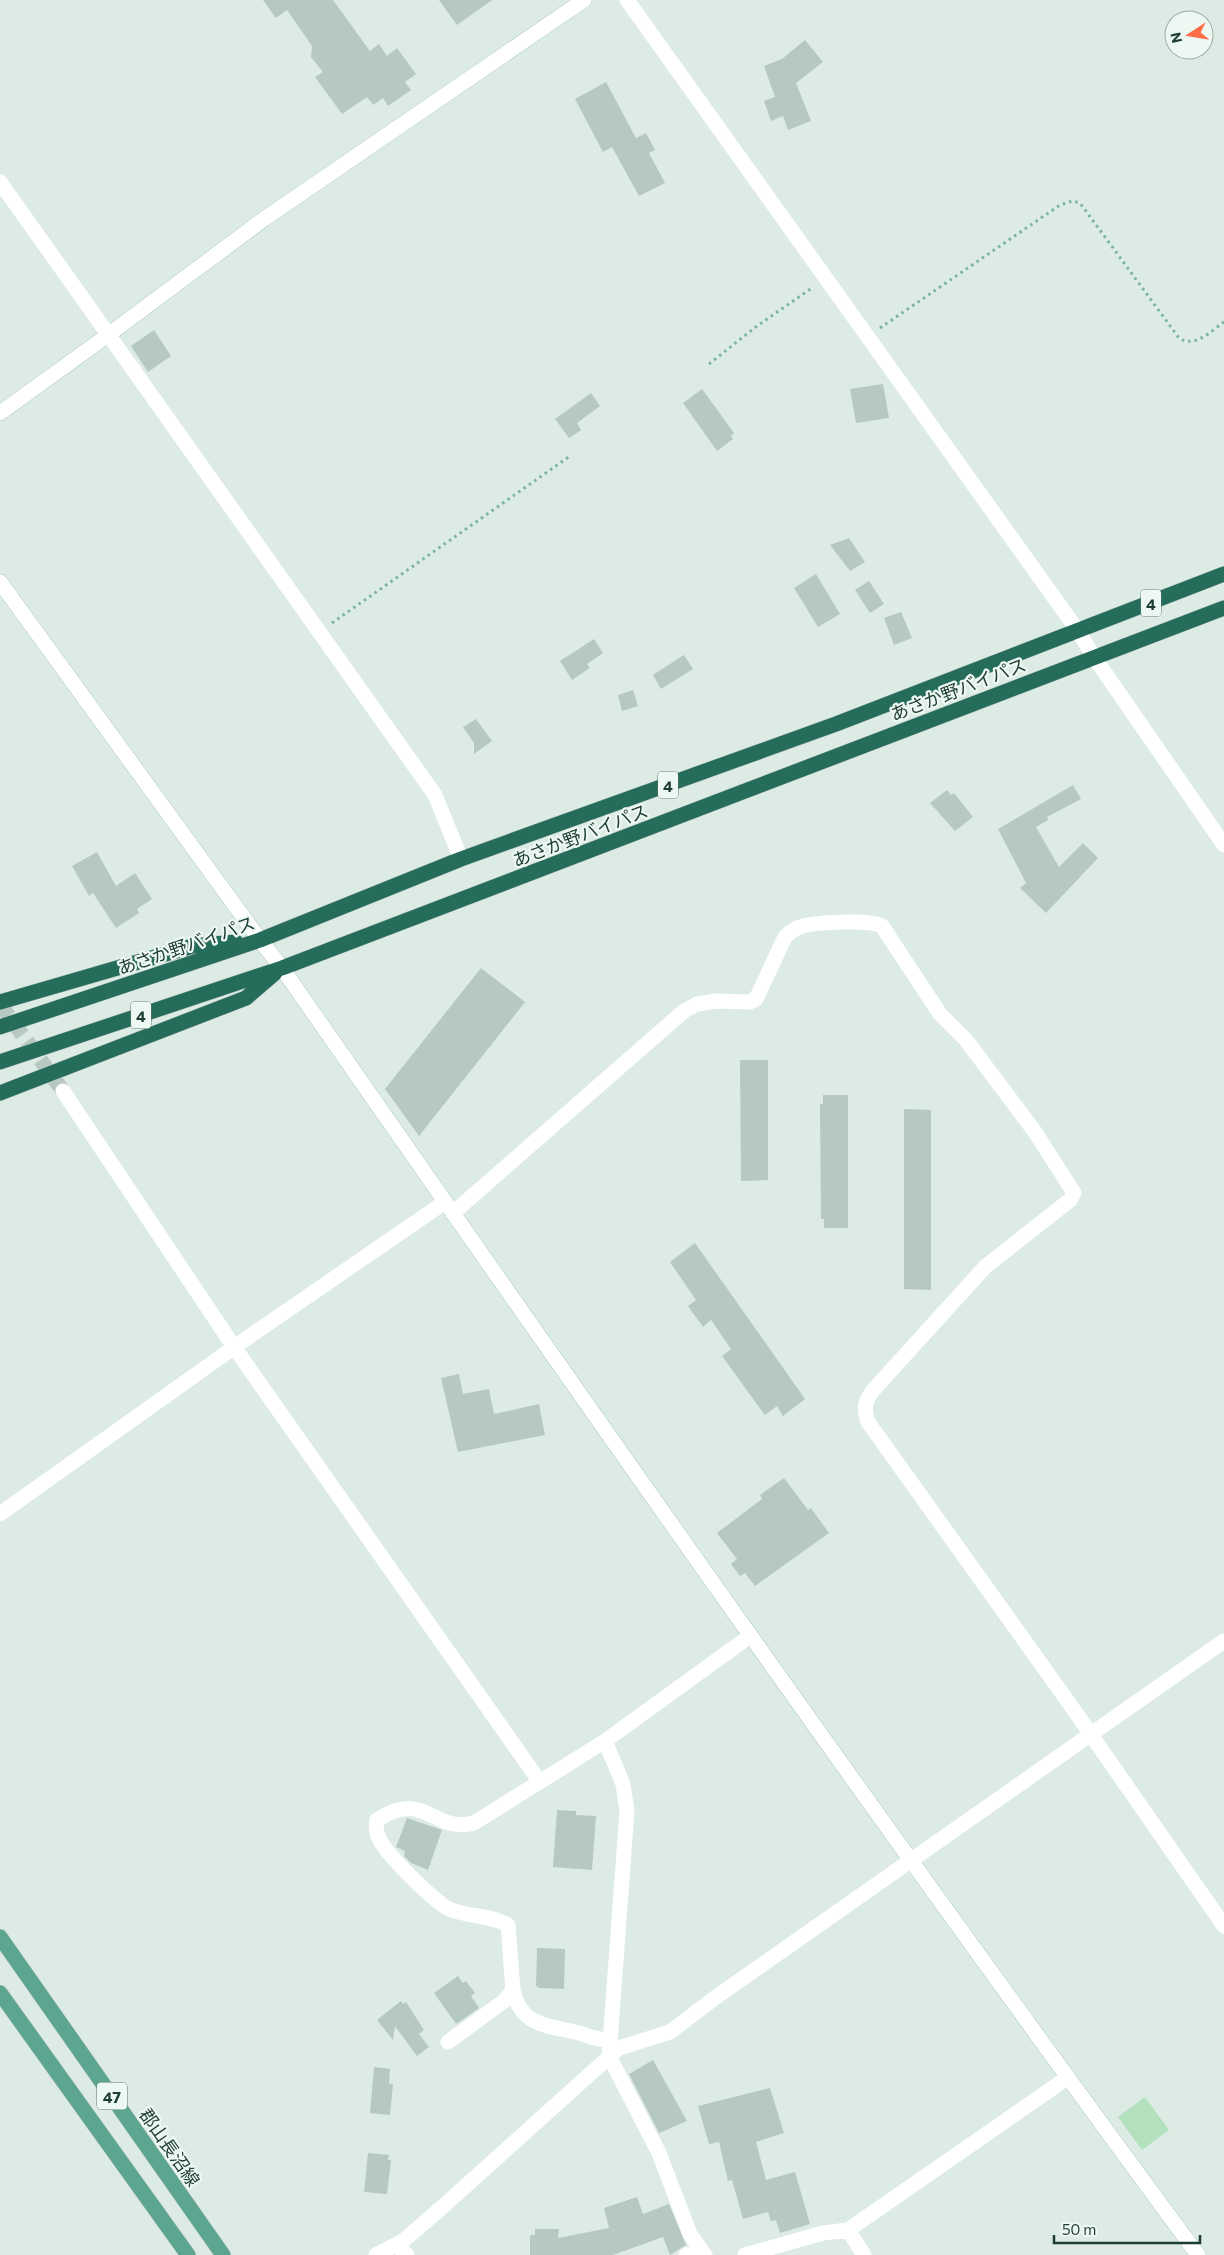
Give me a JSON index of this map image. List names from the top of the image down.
{
  "streets": {
    "highway": ["4", "あさか野バイパス"],
    "main road": ["47", "郡山長沼線"]
  },
  "crossings": [
    ["4", "あさか野バイパス"]
  ],
  "scale_bar": "50 m",
  "north": "left"
}
